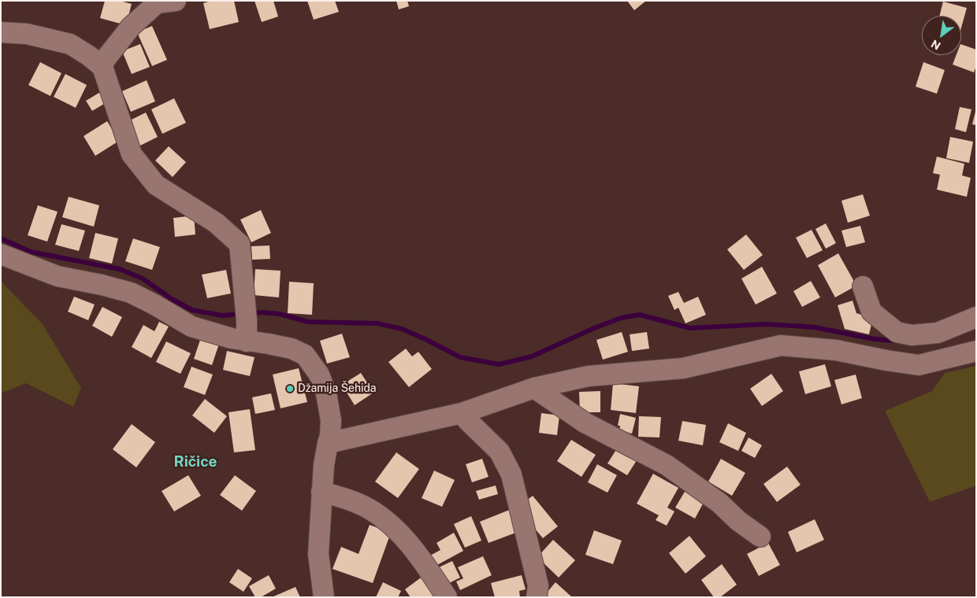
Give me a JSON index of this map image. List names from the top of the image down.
{
  "districts": ["Ričice"],
  "places": ["Džamija Šehida"],
  "north": "bottom left"
}
